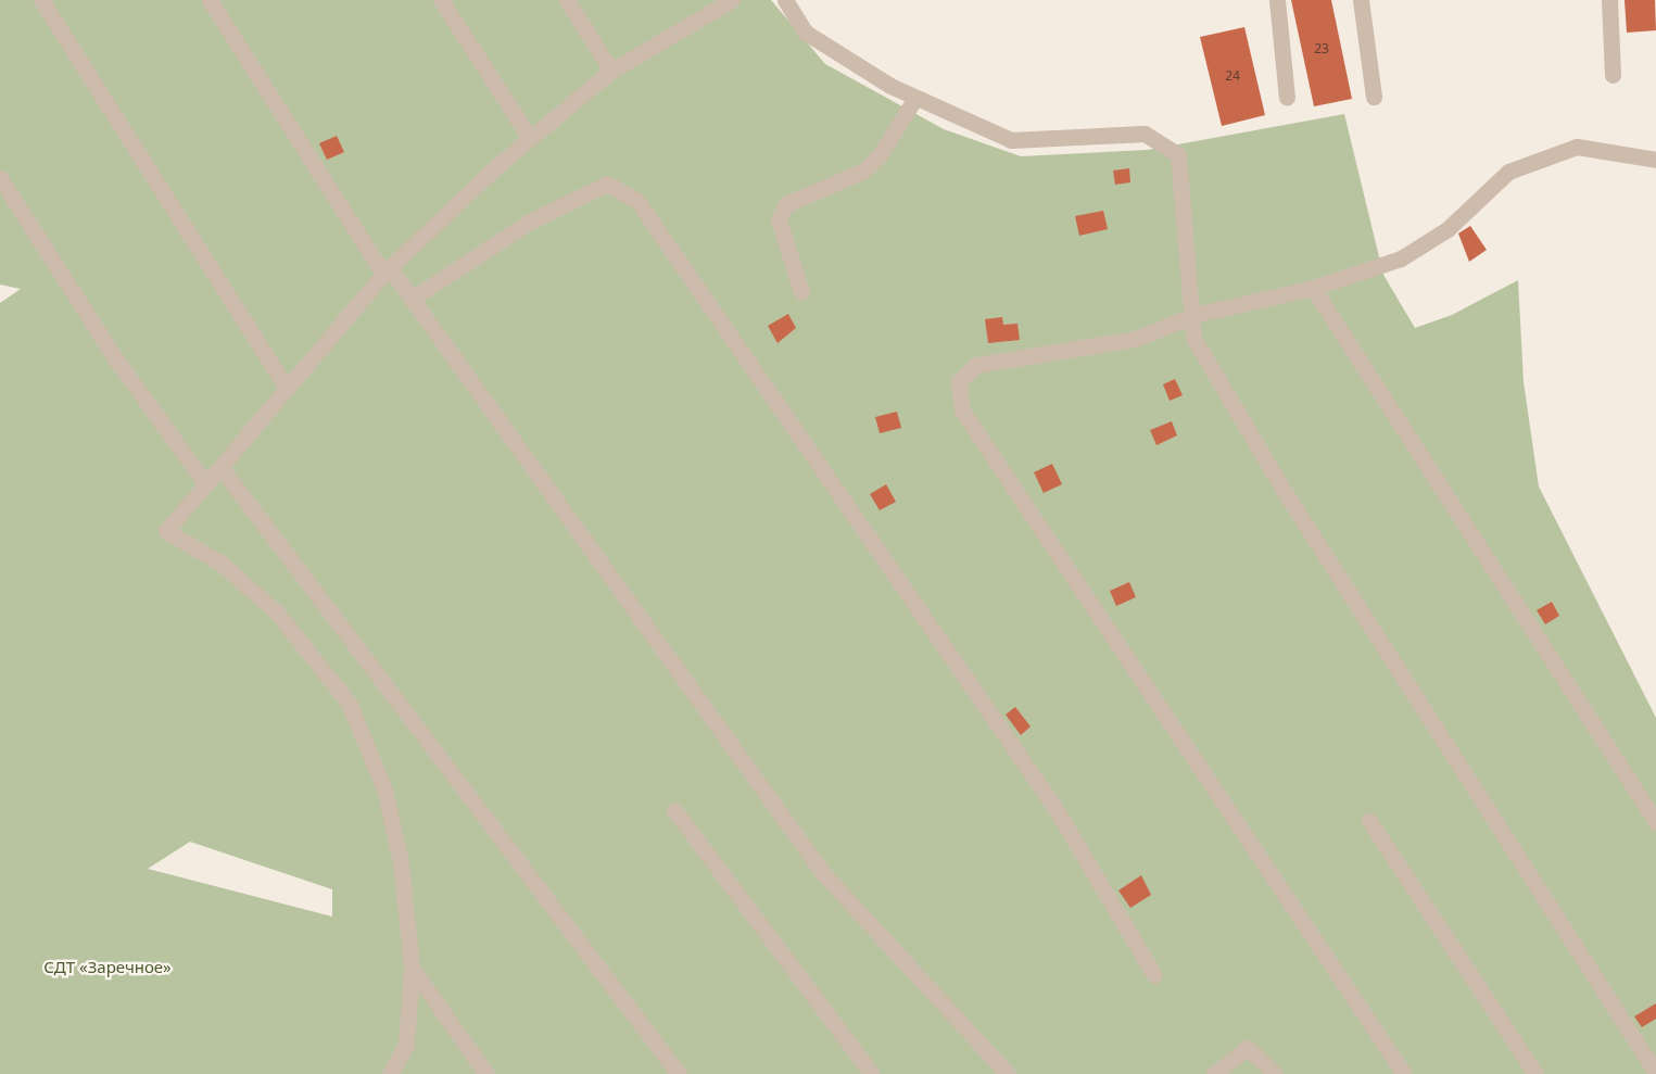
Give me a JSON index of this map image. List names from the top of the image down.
{
  "parks": ["СДТ «Заречное»"],
  "house_numbers": ["23", "24"]
}
